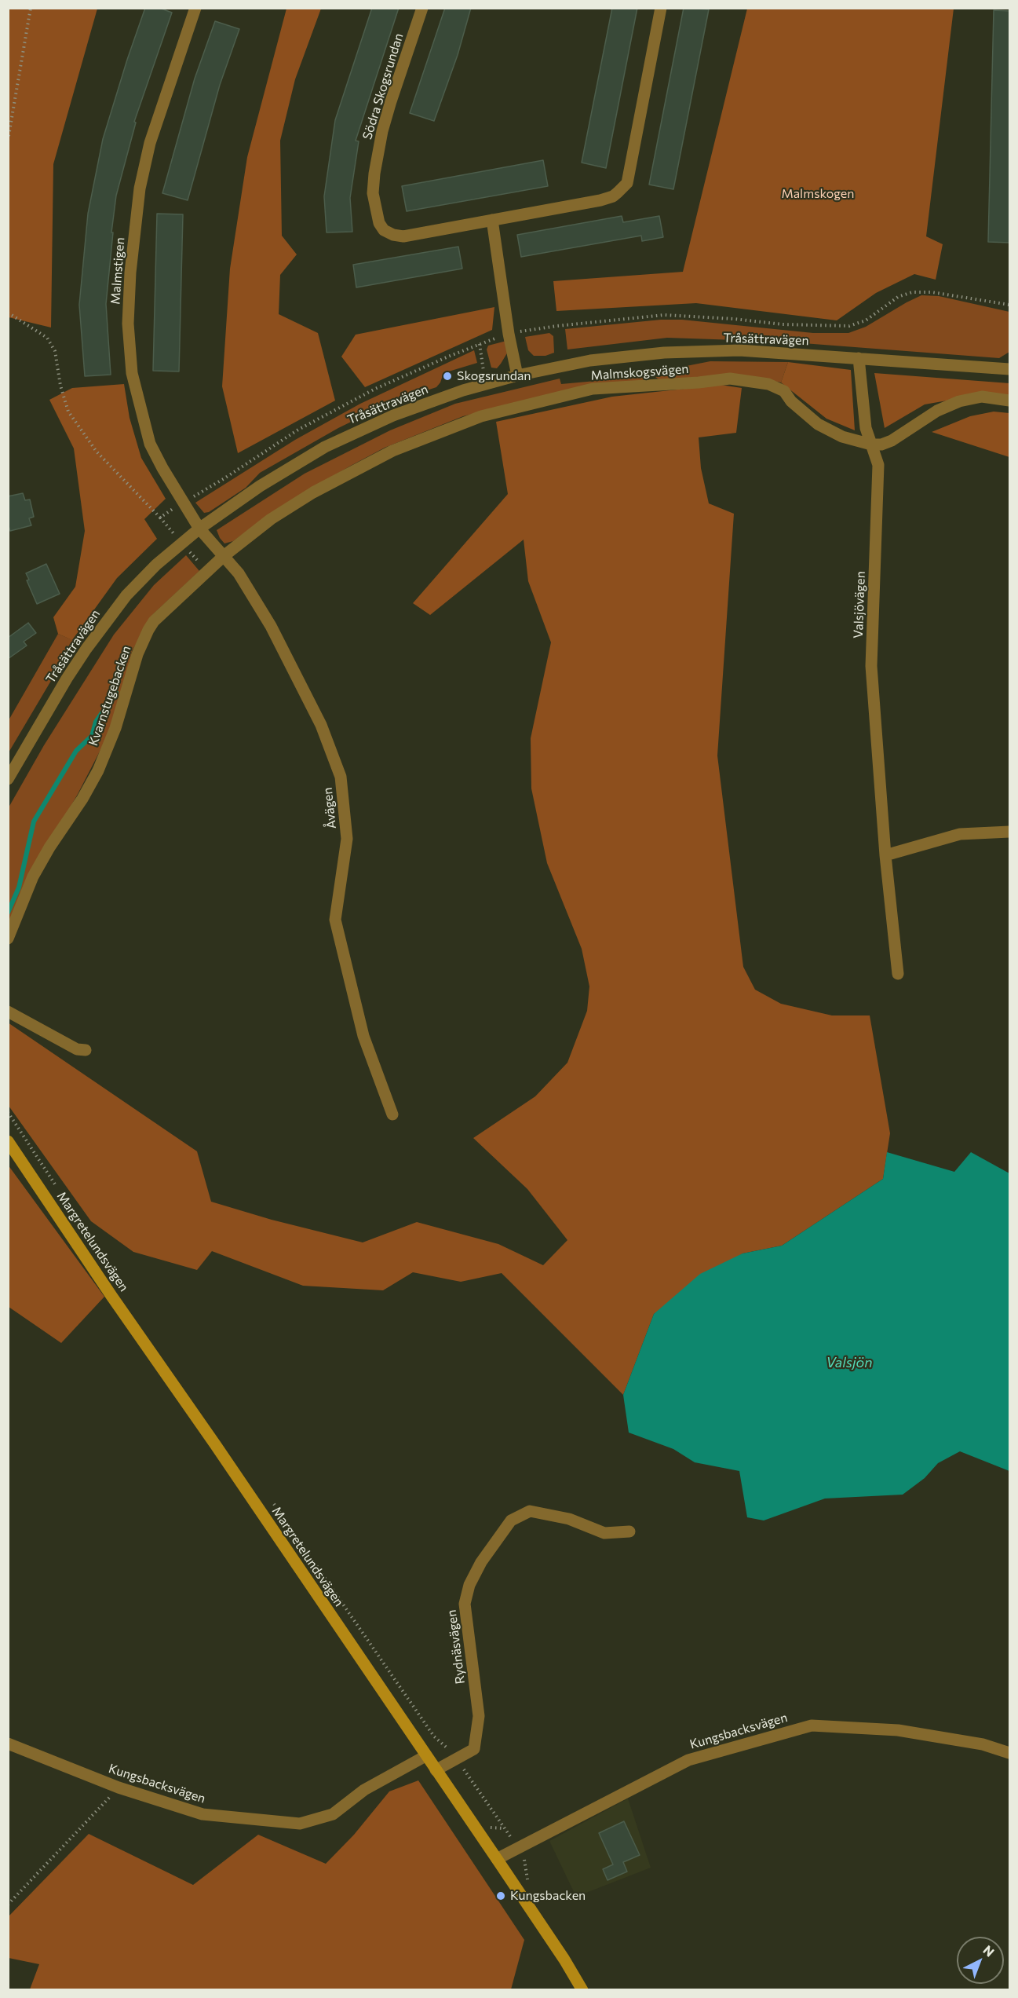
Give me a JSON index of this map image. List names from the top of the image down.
{
  "streets": {
    "street": [
      "Södra Skogsrundan",
      "Malmstigen",
      "Tråsättravägen",
      "Malmskogsvägen",
      "Valsjövägen",
      "Kvarnstugebacken",
      "Åvägen",
      "Margretelundsvägen",
      "Rydnäsvägen",
      "Kungsbacksvägen"
    ]
  },
  "crossings": [
    ["Malmstigen", "Tråsättravägen"],
    ["Malmstigen", "Åvägen"],
    ["Tråsättravägen", "Valsjövägen"],
    ["Tråsättravägen", "Åvägen"],
    ["Malmskogsvägen", "Valsjövägen"],
    ["Malmskogsvägen", "Kvarnstugebacken"],
    ["Malmskogsvägen", "Åvägen"],
    ["Kvarnstugebacken", "Åvägen"],
    ["Margretelundsvägen", "Rydnäsvägen"],
    ["Margretelundsvägen", "Kungsbacksvägen"]
  ],
  "water": ["Valsjön"],
  "parks": ["Malmskogen"],
  "places": ["Skogsrundan", "Kungsbacken"],
  "north": "top right"
}
